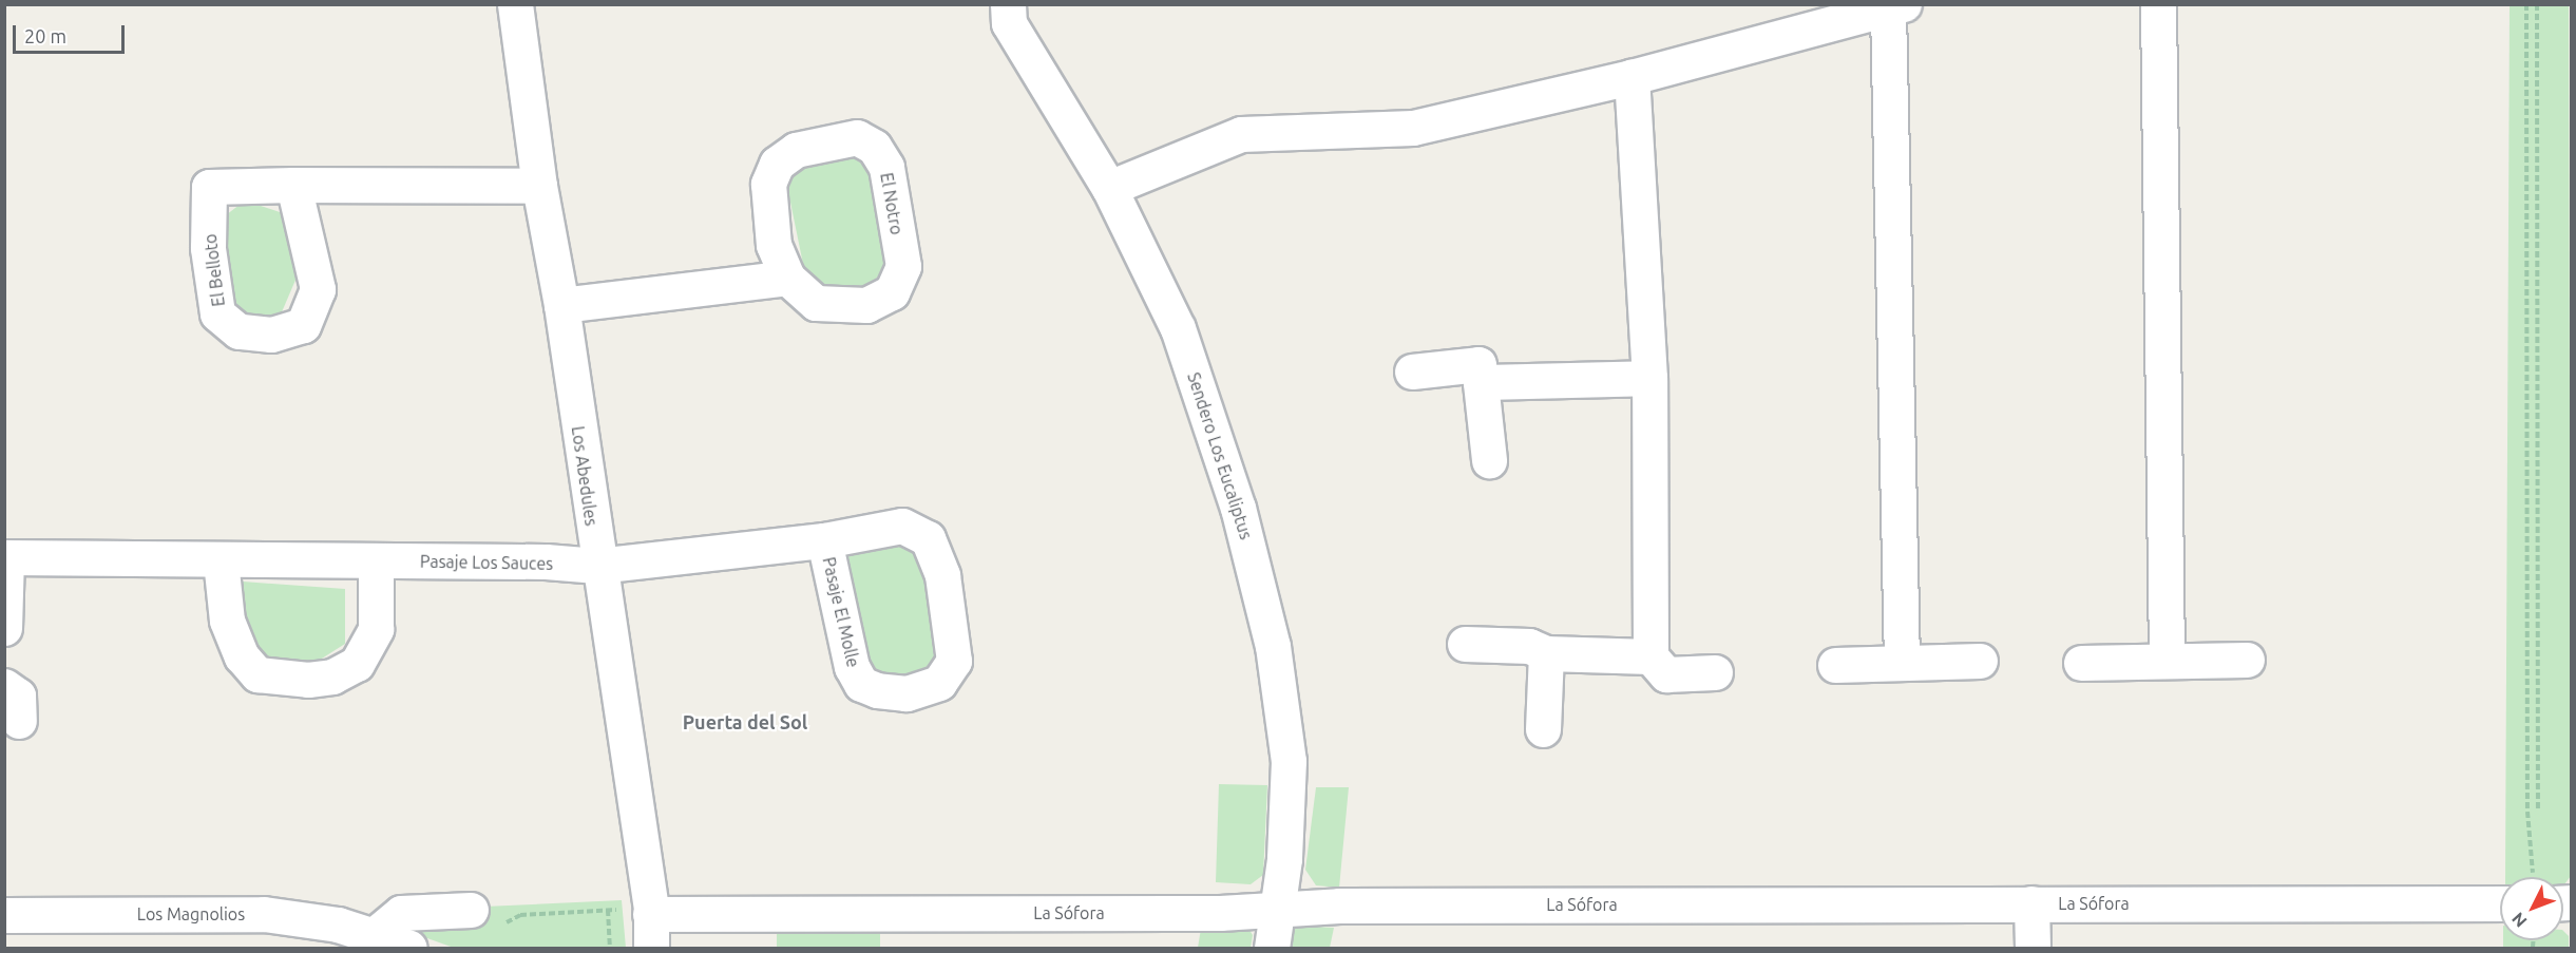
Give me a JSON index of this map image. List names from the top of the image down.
{
  "streets": {
    "street": [
      "El Notro",
      "El Belloto",
      "Sendero Los Eucaliptus",
      "Los Abedules",
      "Pasaje Los Sauces",
      "Pasaje El Molle",
      "La Sófora",
      "Los Magnolios"
    ]
  },
  "crossings": [
    ["El Belloto", "Los Abedules"],
    ["Sendero Los Eucaliptus", "La Sófora"],
    ["Los Abedules", "Pasaje Los Sauces"],
    ["Los Abedules", "Pasaje El Molle"],
    ["Los Abedules", "La Sófora"],
    ["Pasaje Los Sauces", "Pasaje El Molle"]
  ],
  "districts": ["Puerta del Sol"],
  "scale_bar": "20 m",
  "north": "bottom left"
}
